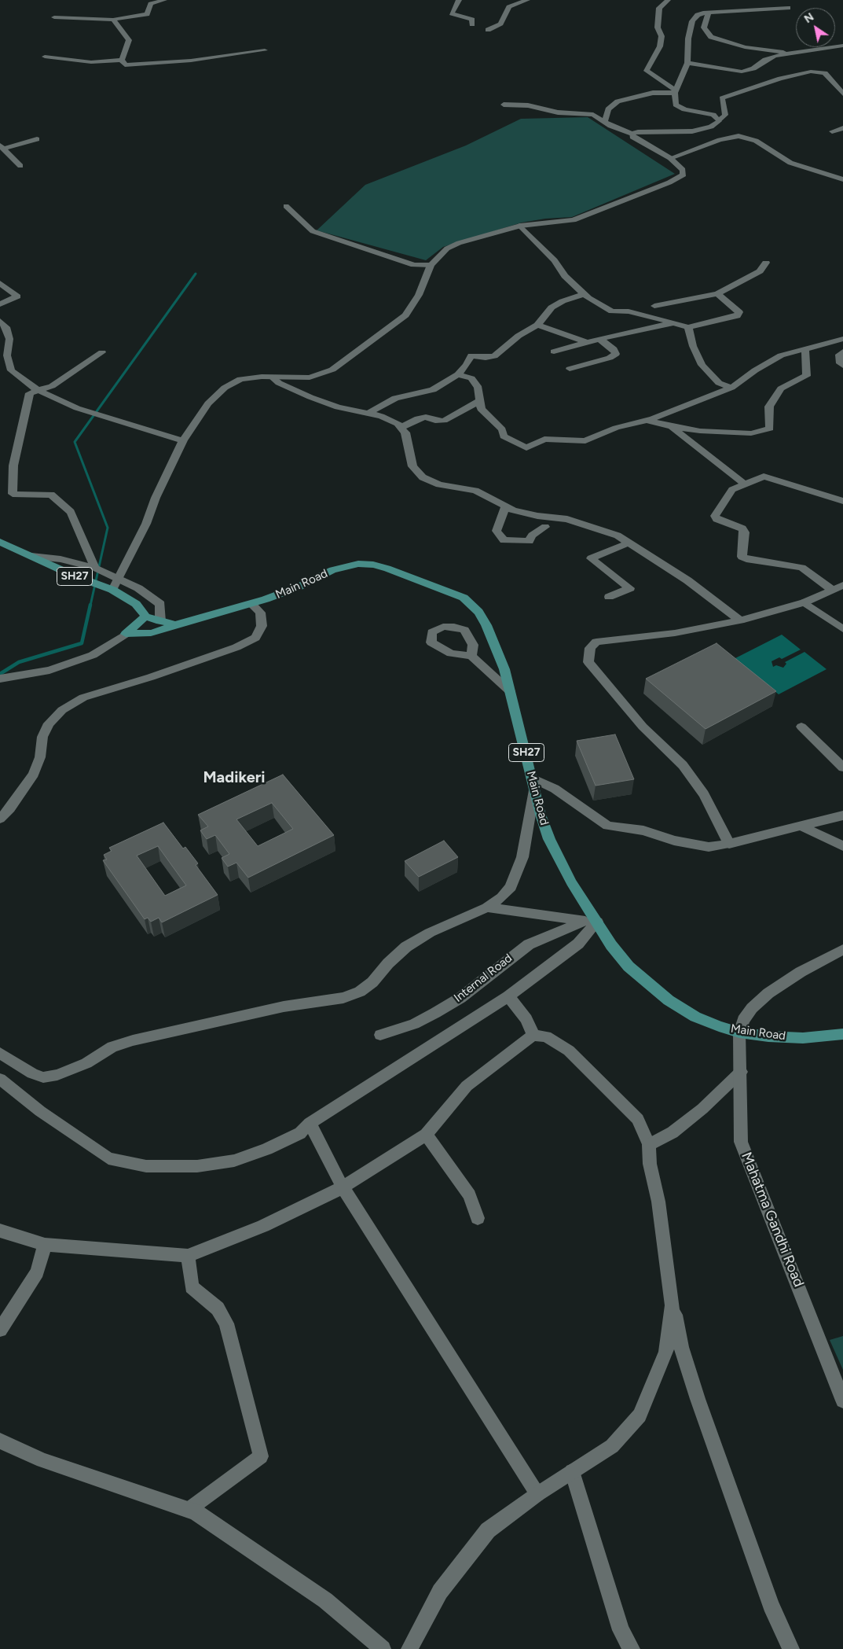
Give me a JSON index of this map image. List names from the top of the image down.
{
  "streets": {
    "main road": ["SH27", "Main Road"],
    "street": ["Internal Road", "Mahatma Gandhi Road"]
  },
  "crossings": [
    ["SH27", "Main Road"],
    ["Main Road", "Internal Road"],
    ["Main Road", "Mahatma Gandhi Road"]
  ],
  "districts": ["Madikeri"],
  "north": "top left"
}
